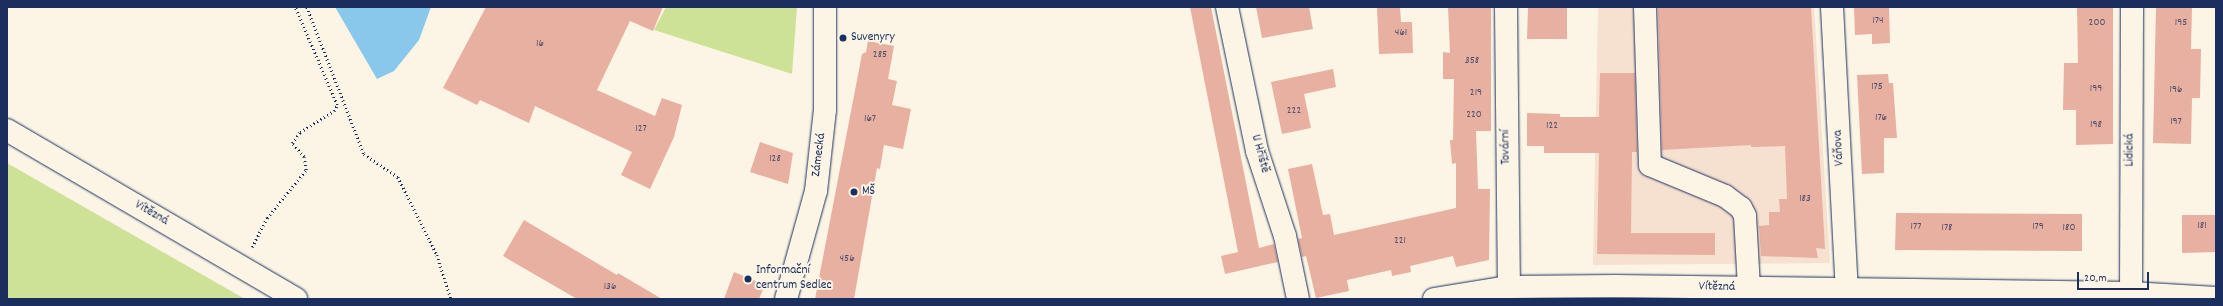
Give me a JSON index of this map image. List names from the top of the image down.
{
  "streets": {
    "street": [
      "Tovární",
      "Váňova",
      "Lidická",
      "U Hřiště",
      "Zámecká",
      "Vítězná"
    ]
  },
  "crossings": [
    ["Tovární", "Vítězná"],
    ["Váňova", "Vítězná"],
    ["Lidická", "Vítězná"]
  ],
  "places": ["Suvenyry", "MŠ", "Informační centrum Sedlec"],
  "house_numbers": [
    "174",
    "200",
    "195",
    "461",
    "16",
    "285",
    "358",
    "175",
    "199",
    "196",
    "219",
    "222",
    "220",
    "176",
    "167",
    "197",
    "198",
    "122",
    "127",
    "128",
    "183",
    "181",
    "177",
    "179",
    "178",
    "180",
    "221",
    "456",
    "136"
  ],
  "scale_bar": "20 m"
}
